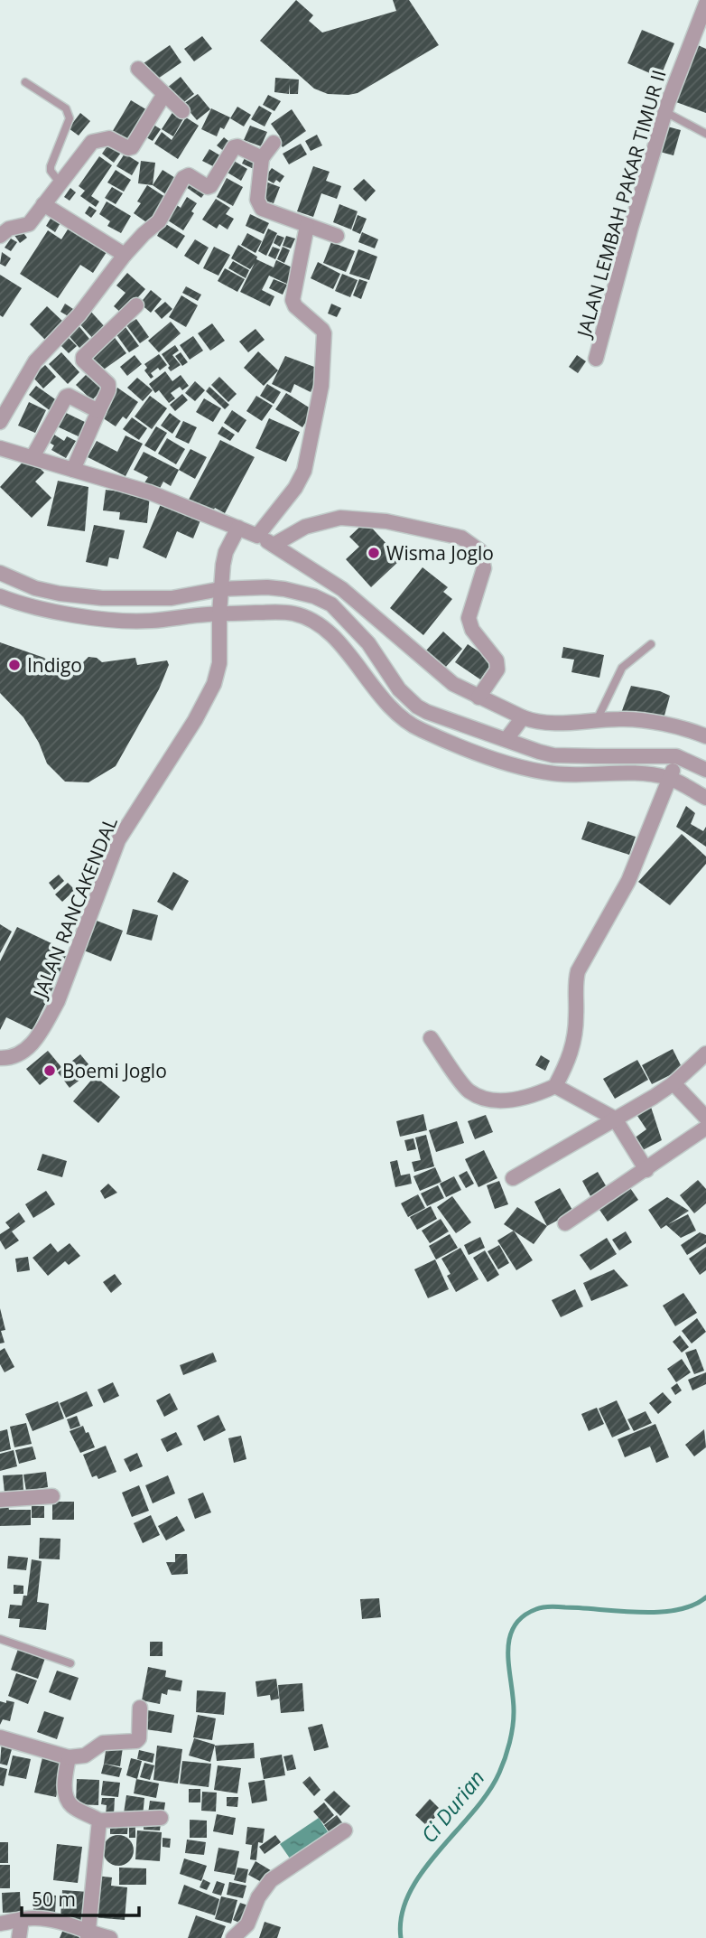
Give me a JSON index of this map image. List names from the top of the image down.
{
  "streets": {
    "street": ["JALAN LEMBAH PAKAR TIMUR II", "JALAN RANCAKENDAL"]
  },
  "water": ["Ci Durian"],
  "places": ["Wisma Joglo", "Indigo", "Boemi Joglo"],
  "scale_bar": "50 m"
}
